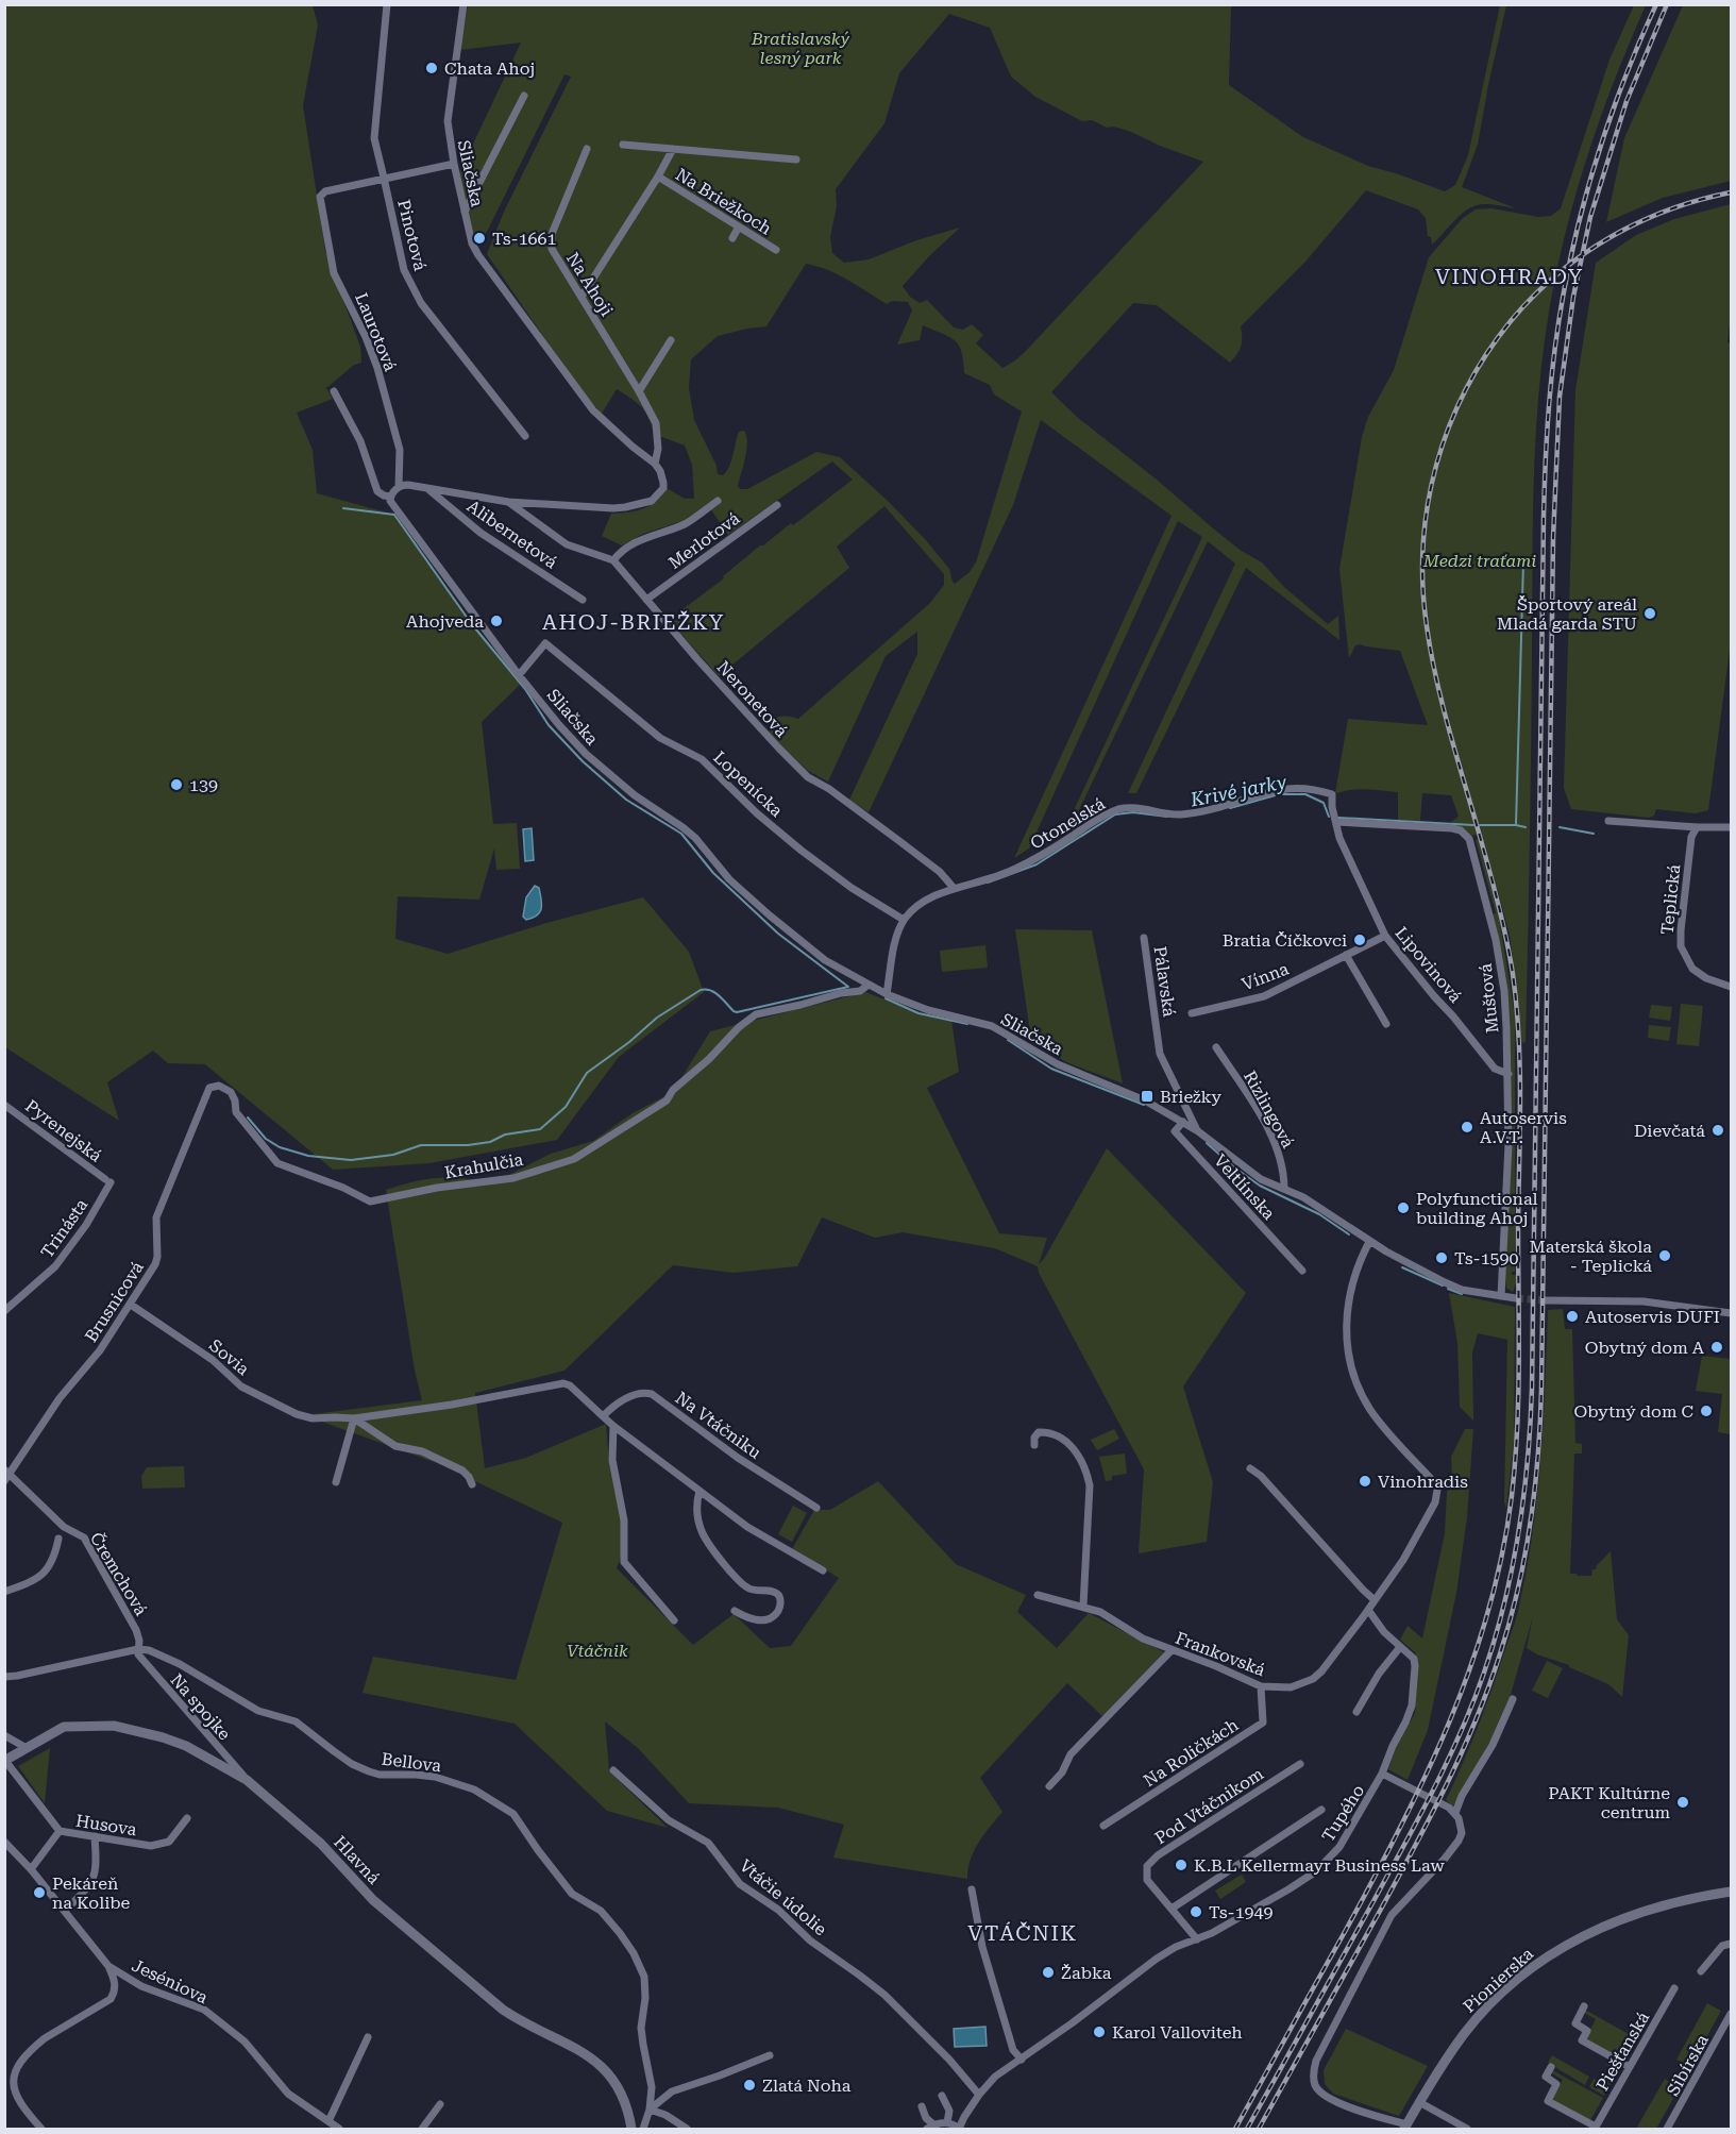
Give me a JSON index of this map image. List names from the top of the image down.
{
  "streets": {
    "street": [
      "Sliačska",
      "Na Briežkoch",
      "Pinotová",
      "Na Ahoji",
      "Laurotová",
      "Alibernetová",
      "Merlotová",
      "Neronetová",
      "Lopenícka",
      "Otonelská",
      "Teplická",
      "Lipovinová",
      "Vínna",
      "Pálavská",
      "Muštová",
      "Rizlingová",
      "Pyrenejská",
      "Krahulčia",
      "Veltlínska",
      "Trinásta",
      "Brusnicová",
      "Sovia",
      "Na Vtáčniku",
      "Čremchová",
      "Frankovská",
      "Na spojke",
      "Na Roličkách",
      "Bellova",
      "Pod Vtáčnikom",
      "Tupého",
      "Husova",
      "Hlavná",
      "Vtáčie údolie",
      "Pionierska",
      "Jeséniova",
      "Piešťanská",
      "Sibírska"
    ]
  },
  "crossings": [
    ["Sliačska", "Na Ahoji"],
    ["Sliačska", "Lopenícka"],
    ["Sliačska", "Pálavská"],
    ["Sliačska", "Muštová"],
    ["Sliačska", "Rizlingová"],
    ["Sliačska", "Krahulčia"],
    ["Sliačska", "Veltlínska"],
    ["Na Briežkoch", "Na Ahoji"],
    ["Pinotová", "Laurotová"],
    ["Merlotová", "Neronetová"],
    ["Neronetová", "Otonelská"],
    ["Lopenícka", "Otonelská"],
    ["Otonelská", "Lipovinová"],
    ["Lipovinová", "Vínna"],
    ["Lipovinová", "Muštová"],
    ["Pyrenejská", "Trinásta"],
    ["Krahulčia", "Brusnicová"],
    ["Brusnicová", "Sovia"],
    ["Brusnicová", "Čremchová"],
    ["Sovia", "Na Vtáčniku"],
    ["Čremchová", "Na spojke"],
    ["Čremchová", "Bellova"],
    ["Frankovská", "Na Roličkách"],
    ["Frankovská", "Tupého"],
    ["Na spojke", "Bellova"],
    ["Na spojke", "Hlavná"],
    ["Pod Vtáčnikom", "Tupého"],
    ["Tupého", "Vtáčie údolie"],
    ["Husova", "Hlavná"]
  ],
  "districts": ["VINOHRADY", "AHOJ-BRIEŽKY", "VTÁČNIK"],
  "water": ["Krivé jarky"],
  "parks": ["Bratislavský lesný park", "Medzi traťami", "Vtáčnik"],
  "places": {
    "other": [
      "Chata Ahoj",
      "Ts-1661",
      "Športový areál Mladá garda STU",
      "Ahojveda",
      "139",
      "Bratia Číčkovci",
      "Autoservis A.V.T.",
      "Dievčatá",
      "Polyfunctional building Ahoj",
      "Materská škola - Teplická",
      "Ts-1590",
      "Autoservis DUFI",
      "Obytný dom A",
      "Obytný dom C",
      "Vinohradis",
      "PAKT Kultúrne centrum",
      "K.B.L Kellermayr Business Law",
      "Pekáreň na Kolibe",
      "Ts-1949",
      "Žabka",
      "Karol Valloviteh",
      "Zlatá Noha"
    ],
    "transit": ["Briežky"]
  }
}
